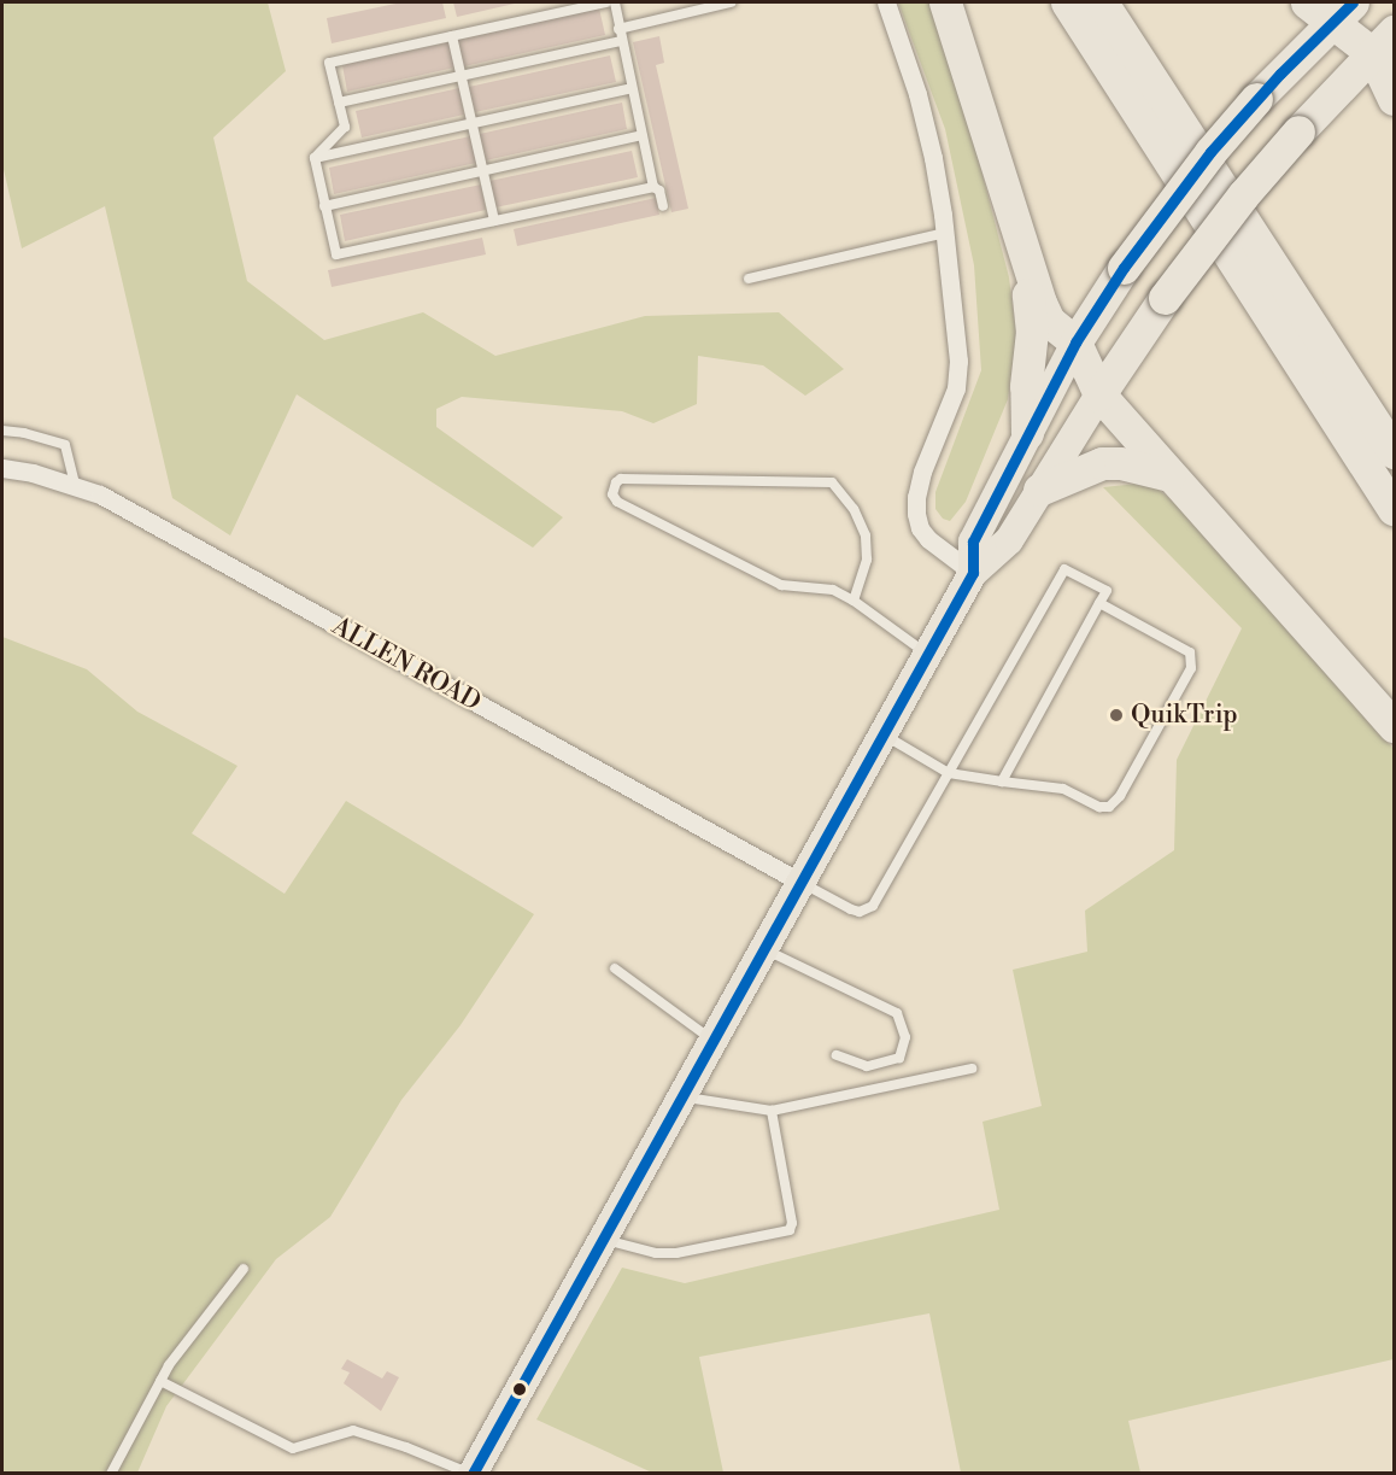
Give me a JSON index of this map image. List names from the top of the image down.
{
  "streets": {
    "street": ["ALLEN ROAD"]
  },
  "places": ["QuikTrip"]
}
